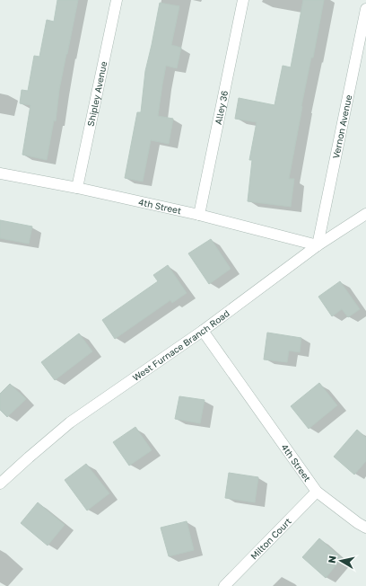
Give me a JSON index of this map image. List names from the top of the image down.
{
  "streets": {
    "street": [
      "Shipley Avenue",
      "Alley 36",
      "Vernon Avenue",
      "4th Street",
      "West Furnace Branch Road",
      "Milton Court"
    ]
  },
  "crossings": [
    ["Shipley Avenue", "4th Street"],
    ["Alley 36", "4th Street"],
    ["Vernon Avenue", "4th Street"],
    ["Vernon Avenue", "West Furnace Branch Road"],
    ["4th Street", "West Furnace Branch Road"],
    ["4th Street", "Milton Court"]
  ],
  "north": "left"
}
